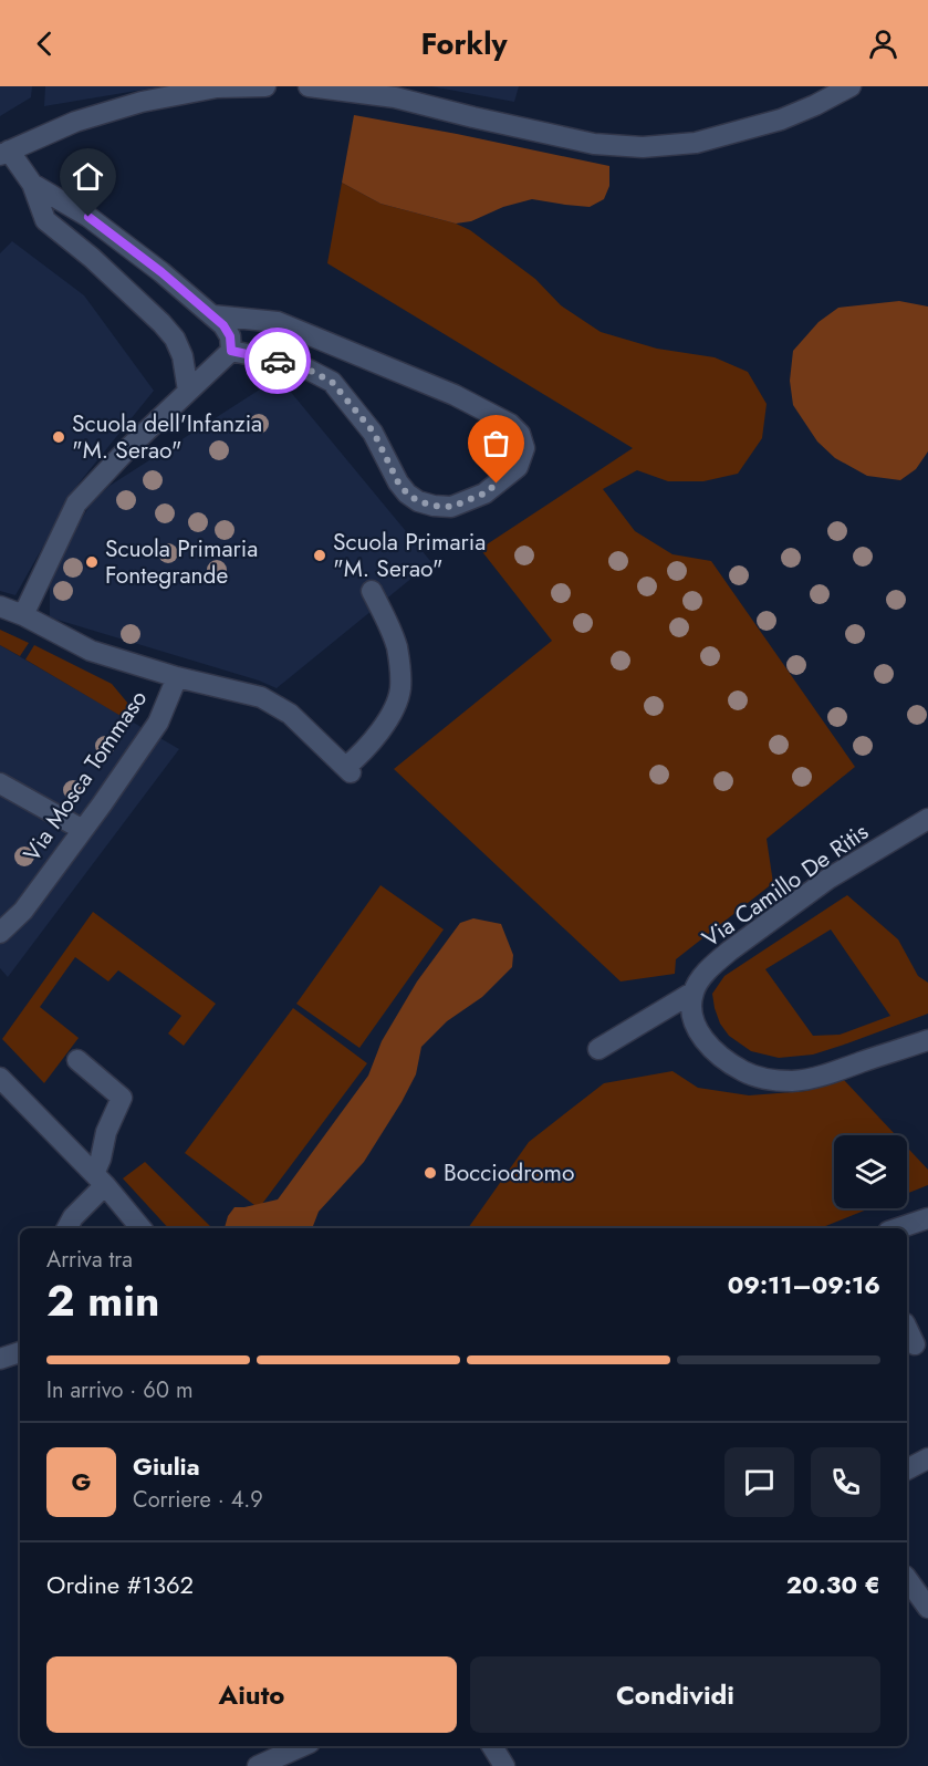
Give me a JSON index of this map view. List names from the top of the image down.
{
  "streets": {
    "street": ["Via Mosca Tommaso", "Via Camillo De Ritis"]
  },
  "places": [
    "Scuola dell'Infanzia \"M. Serao\"",
    "Scuola Primaria \"M. Serao\"",
    "Scuola Primaria Fontegrande",
    "Bocciodromo"
  ],
  "page": {
    "header": "Forkly",
    "heading": ["2 min", "Arriva tra", "09:11–09:16"],
    "panel": [
      "Giulia",
      "Corriere · 4.9",
      "Ordine #1362",
      "20.30 €"
    ],
    "bar": "In arrivo · 60 m",
    "round": "G",
    "buttons": ["Aiuto", "Condividi"]
  }
}
